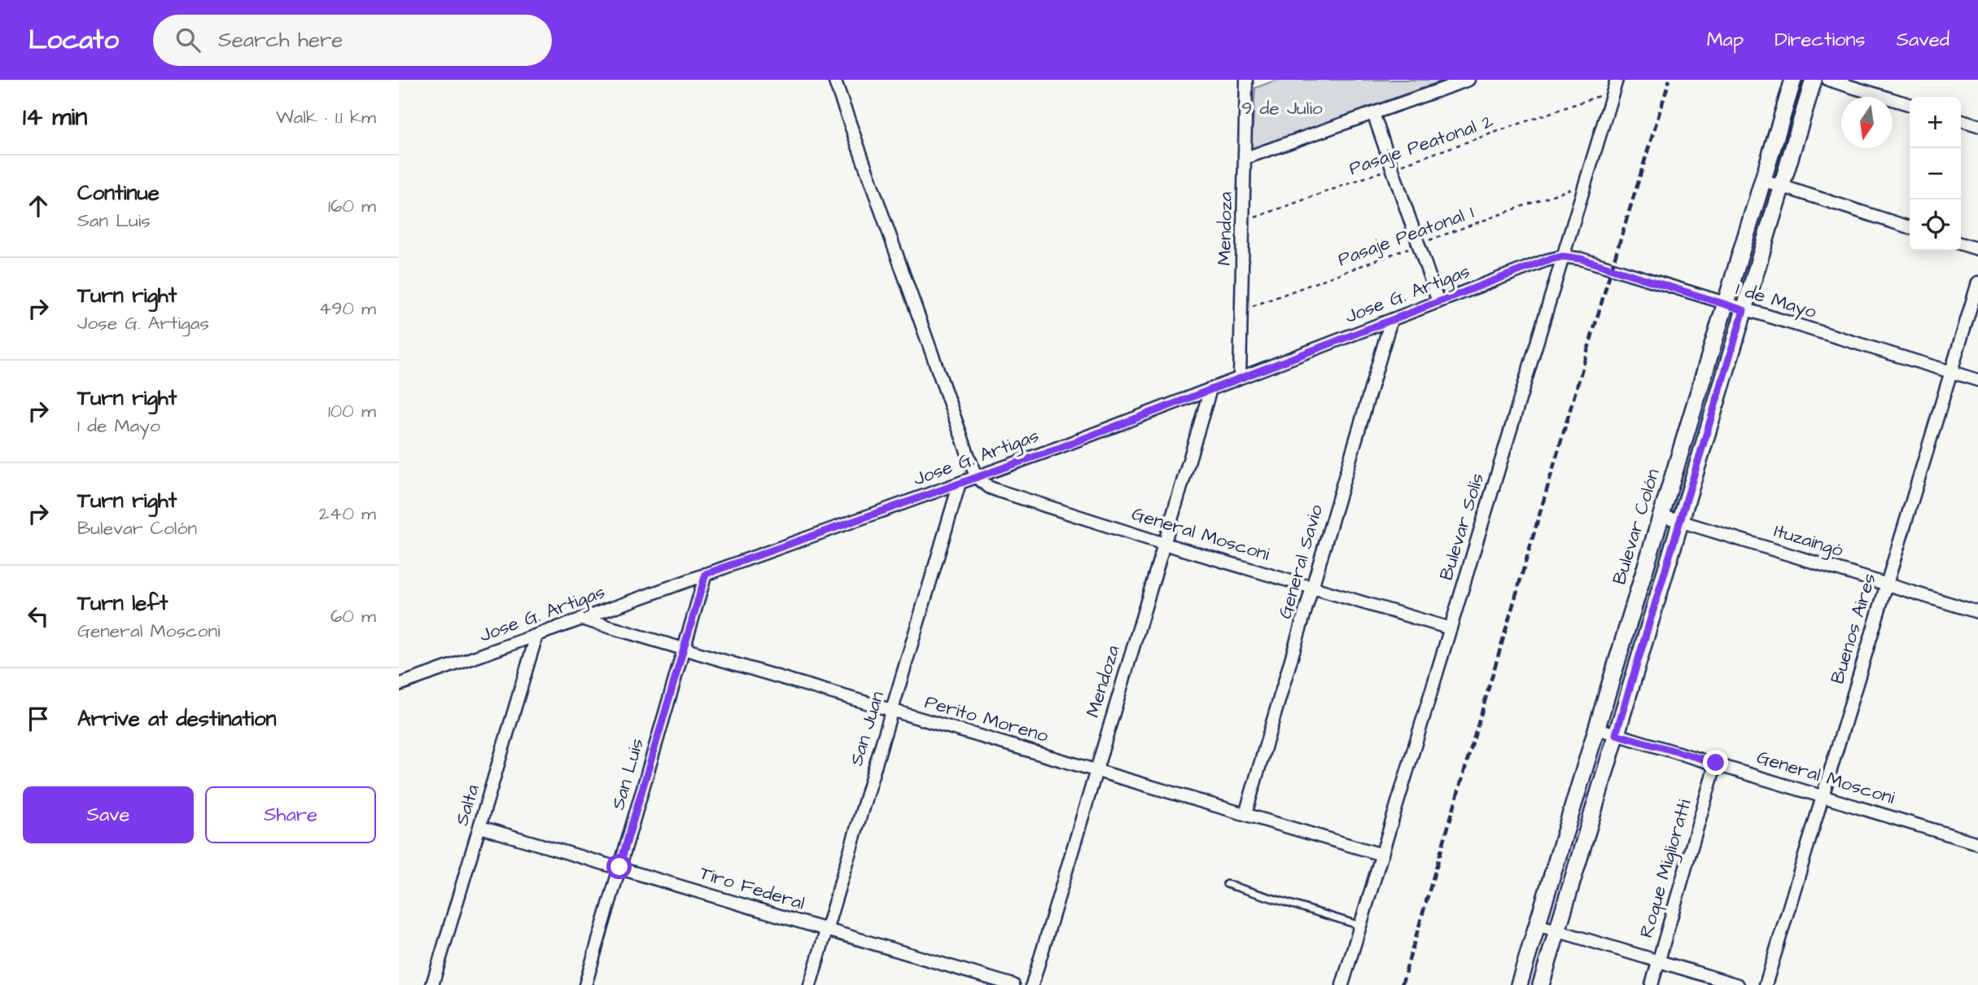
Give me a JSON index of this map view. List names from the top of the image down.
{
  "streets": {
    "main road": ["Bulevar Colón"],
    "street": [
      "Mendoza",
      "Jose G. Artigas",
      "1 de Mayo",
      "Bulevar Solís",
      "General Mosconi",
      "Ituzaingó",
      "General Savio",
      "Buenos Aires",
      "Perito Moreno",
      "San Juan",
      "San Luis",
      "Salta",
      "Roque Miglioratti",
      "Tiro Federal"
    ],
    "path": ["Pasaje Peatonal 2", "Pasaje Peatonal 1"]
  },
  "crossings": [
    ["Mendoza", "Jose G. Artigas"],
    ["Mendoza", "General Mosconi"],
    ["Mendoza", "Perito Moreno"],
    ["Jose G. Artigas", "1 de Mayo"],
    ["Jose G. Artigas", "Bulevar Solís"],
    ["Jose G. Artigas", "General Mosconi"],
    ["Jose G. Artigas", "General Savio"],
    ["Jose G. Artigas", "Perito Moreno"],
    ["Jose G. Artigas", "San Juan"],
    ["Jose G. Artigas", "San Luis"],
    ["Jose G. Artigas", "Salta"],
    ["1 de Mayo", "Bulevar Solís"],
    ["1 de Mayo", "Bulevar Colón"],
    ["1 de Mayo", "Buenos Aires"],
    ["Bulevar Solís", "General Mosconi"],
    ["Bulevar Solís", "Perito Moreno"],
    ["Bulevar Colón", "General Mosconi"],
    ["Bulevar Colón", "Ituzaingó"],
    ["General Mosconi", "General Savio"],
    ["General Mosconi", "Buenos Aires"],
    ["General Mosconi", "Roque Miglioratti"],
    ["Ituzaingó", "Buenos Aires"],
    ["General Savio", "Perito Moreno"],
    ["Perito Moreno", "San Juan"],
    ["Perito Moreno", "San Luis"],
    ["San Juan", "Tiro Federal"],
    ["San Luis", "Tiro Federal"],
    ["Salta", "Tiro Federal"]
  ],
  "parks": ["9 de Julio"],
  "north": "bottom",
  "page": {
    "header": "Locato",
    "search": "Search here",
    "nav": ["Map", "Directions", "Saved"],
    "heading": ["14 min", "Walk · 1.1 km"],
    "map_buttons": ["+", "−"],
    "list": [
      ["Continue", "San Luis", "160 m"],
      ["Turn right", "Jose G. Artigas", "490 m"],
      ["Turn right", "1 de Mayo", "100 m"],
      ["Turn right", "Bulevar Colón", "240 m"],
      ["Turn left", "General Mosconi", "60 m"],
      "Arrive at destination"
    ],
    "buttons": ["Save", "Share"]
  }
}
